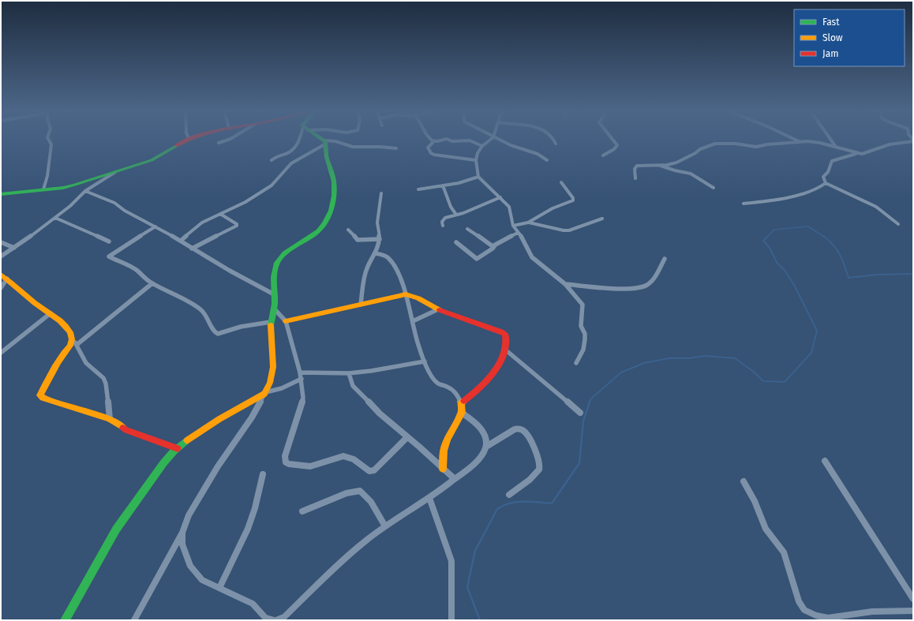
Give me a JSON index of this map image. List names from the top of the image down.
{
  "legend": ["Fast", "Slow", "Jam"]
}
